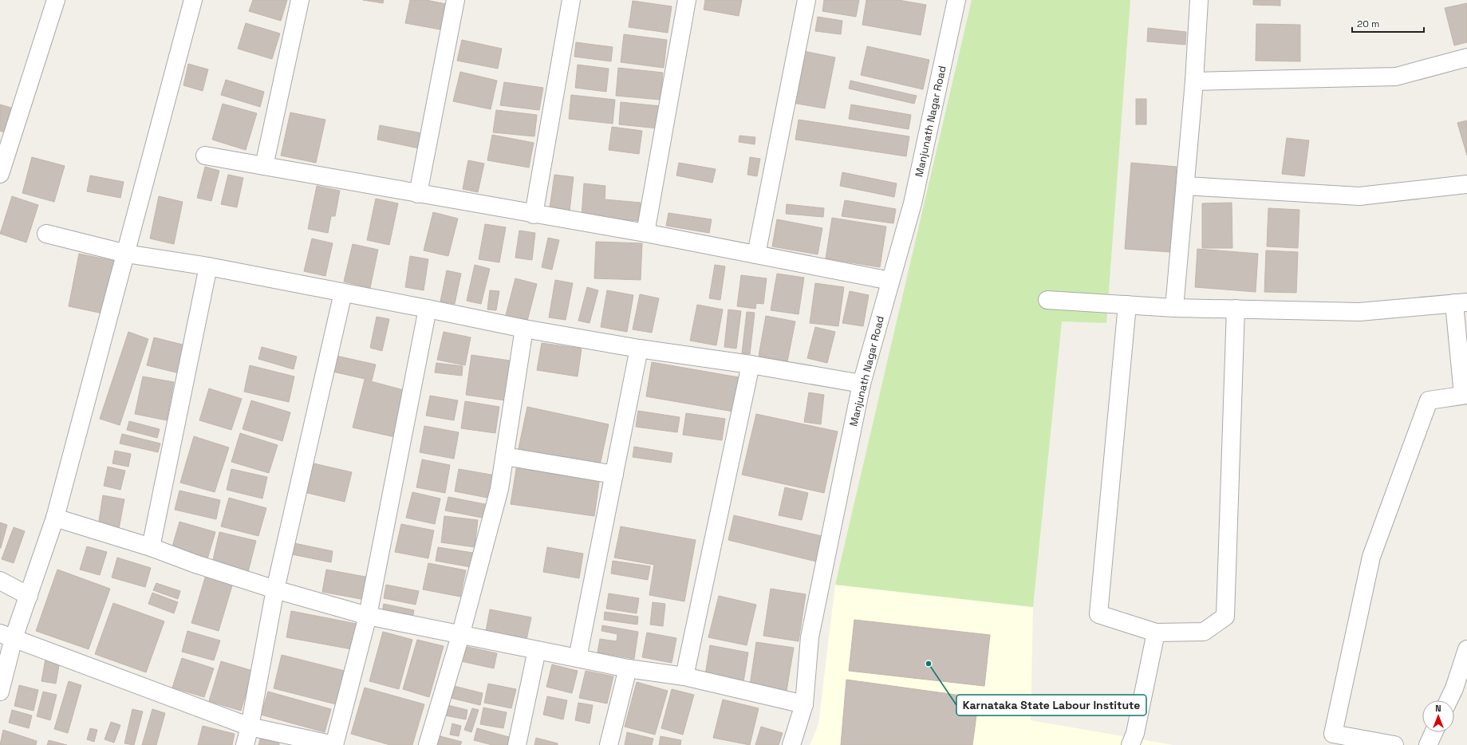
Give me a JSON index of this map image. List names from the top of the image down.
{
  "streets": {
    "street": ["Manjunath Nagar Road"]
  },
  "places": ["Karnataka State Labour Institute"],
  "scale_bar": "20 m",
  "north": "top"
}
